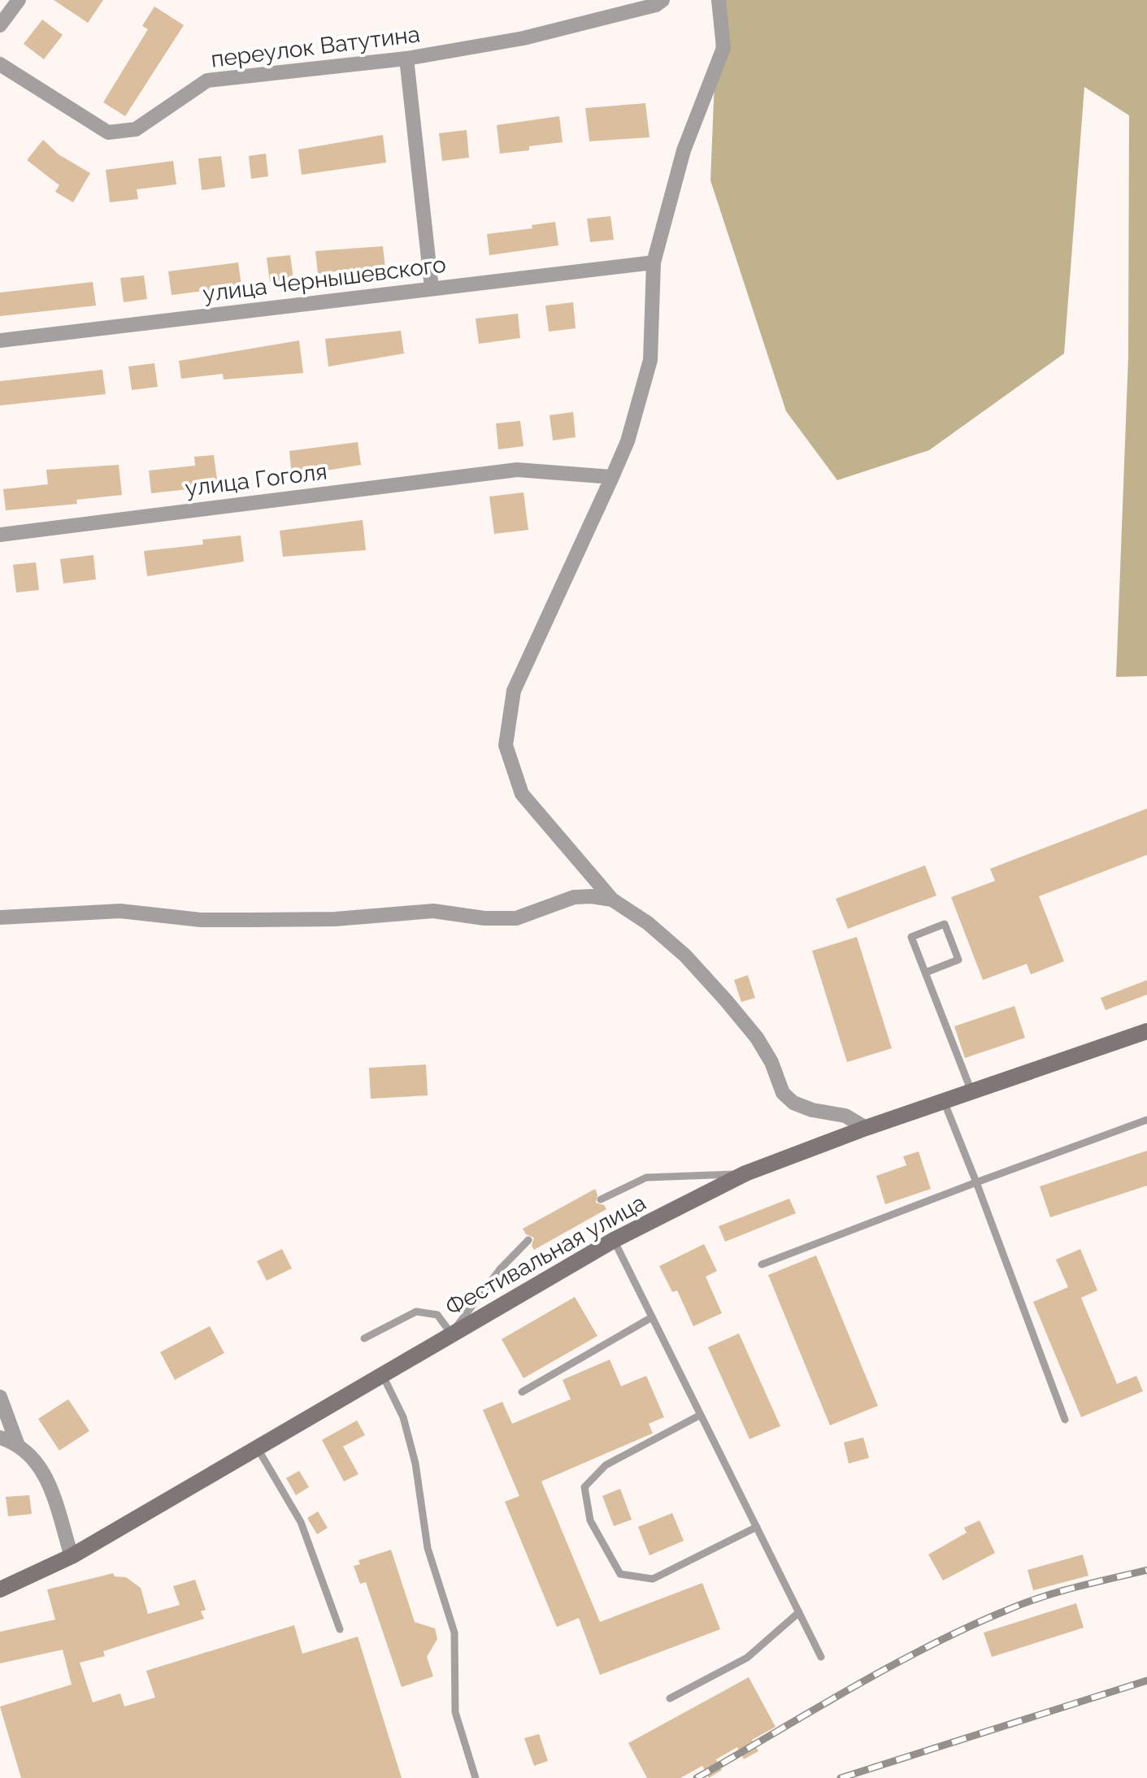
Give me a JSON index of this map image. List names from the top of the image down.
{
  "streets": {
    "main road": ["Фестивальная улица"],
    "street": ["переулок Ватутина", "улица Чернышевского", "улица Гоголя"]
  }
}
